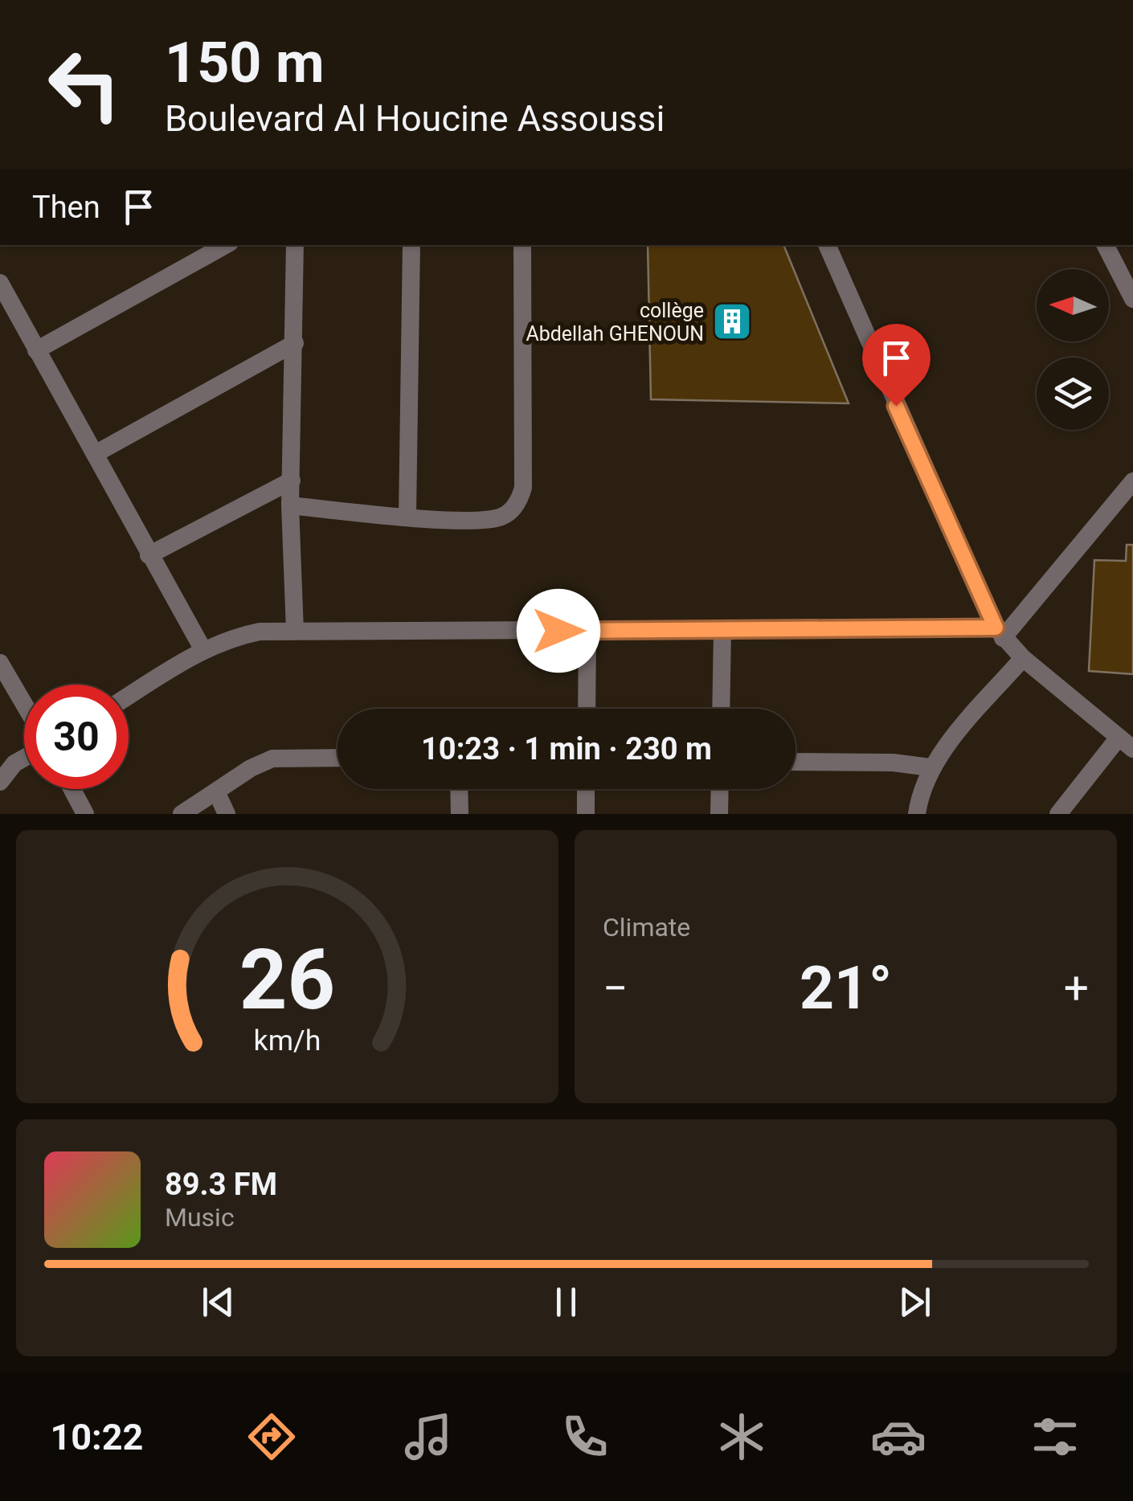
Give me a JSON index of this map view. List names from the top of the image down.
{
  "places": {
    "building": ["collège Abdellah GHENOUN"]
  },
  "north": "left",
  "page": {
    "turn": ["150 m", "Boulevard Al Houcine Assoussi"],
    "then": "Then",
    "limit": "30",
    "trip": "10:23 · 1 min · 230 m",
    "tile": "Climate",
    "heat": ["−", "21°", "+"],
    "song": ["89.3 FM", "Music"],
    "tabs": "10:22",
    "gauge": ["26", "km/h"]
  }
}
